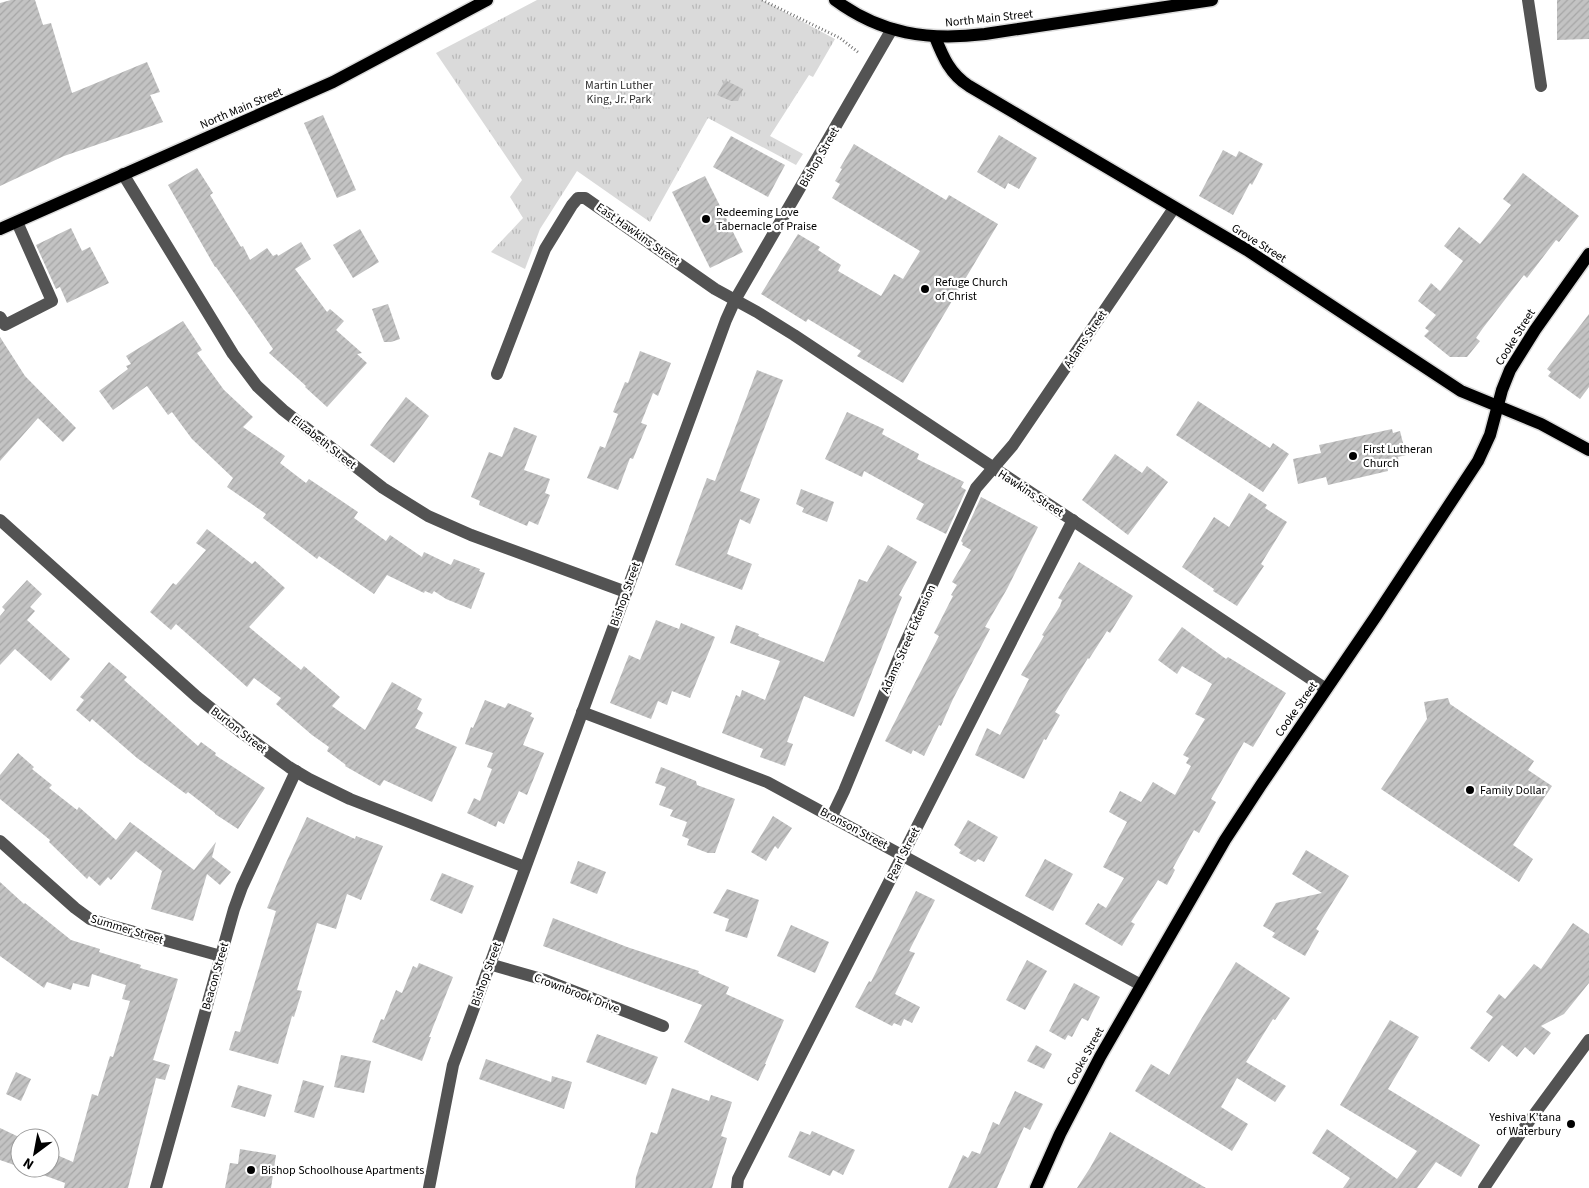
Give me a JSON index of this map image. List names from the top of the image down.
{
  "streets": {
    "main road": ["North Main Street", "Grove Street", "Cooke Street"],
    "street": [
      "Bishop Street",
      "East Hawkins Street",
      "Adams Street",
      "Elizabeth Street",
      "Hawkins Street",
      "Adams Street Extension",
      "Burton Street",
      "Bronson Street",
      "Pearl Street",
      "Summer Street",
      "Beacon Street",
      "Crownbrook Drive"
    ]
  },
  "crossings": [
    ["North Main Street", "Bishop Street"],
    ["North Main Street", "Grove Street"],
    ["North Main Street", "Elizabeth Street"],
    ["Bishop Street", "East Hawkins Street"],
    ["Bishop Street", "Elizabeth Street"],
    ["Bishop Street", "Hawkins Street"],
    ["Bishop Street", "Burton Street"],
    ["Bishop Street", "Bronson Street"],
    ["Bishop Street", "Crownbrook Drive"],
    ["East Hawkins Street", "Hawkins Street"],
    ["Grove Street", "Cooke Street"],
    ["Grove Street", "Adams Street"],
    ["Cooke Street", "Hawkins Street"],
    ["Cooke Street", "Bronson Street"],
    ["Adams Street", "Hawkins Street"],
    ["Adams Street", "Adams Street Extension"],
    ["Hawkins Street", "Adams Street Extension"],
    ["Hawkins Street", "Pearl Street"],
    ["Adams Street Extension", "Bronson Street"],
    ["Burton Street", "Beacon Street"],
    ["Bronson Street", "Pearl Street"],
    ["Summer Street", "Beacon Street"]
  ],
  "parks": ["Martin Luther King, Jr. Park"],
  "places": [
    "Redeeming Love Tabernacle of Praise",
    "Refuge Church of Christ",
    "First Lutheran Church",
    "Family Dollar",
    "Yeshiva K’tana of Waterbury",
    "Bishop Schoolhouse Apartments"
  ],
  "north": "bottom left"
}
